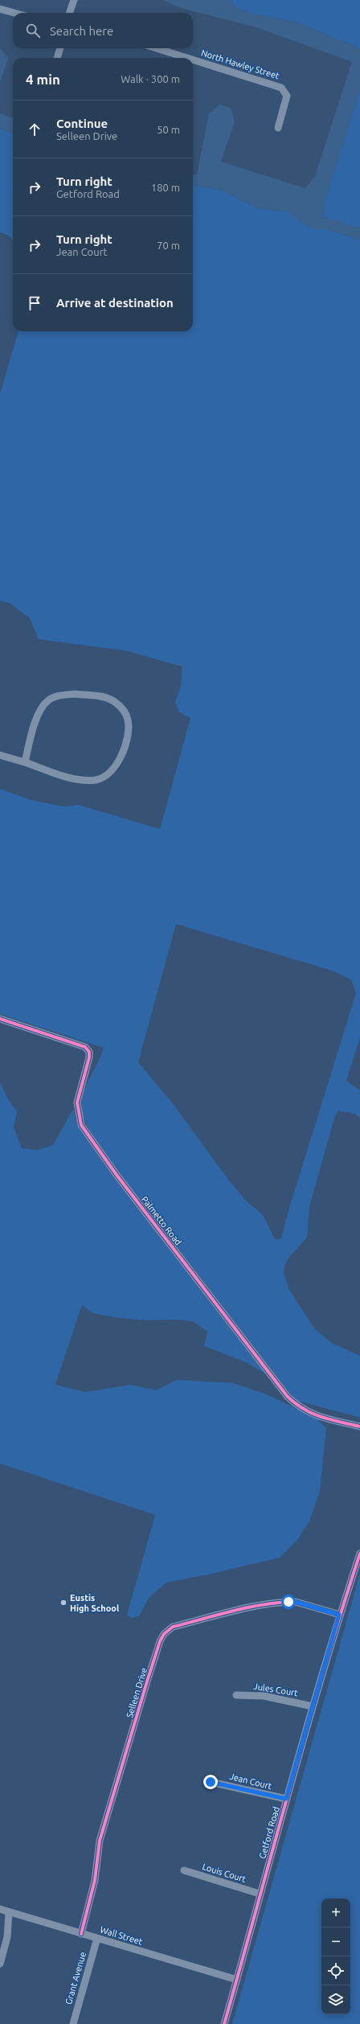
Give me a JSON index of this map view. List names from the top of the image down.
{
  "streets": {
    "street": [
      "North Hawley Street",
      "Palmetto Road",
      "Jules Court",
      "Selleen Drive",
      "Jean Court",
      "Getford Road",
      "Louis Court",
      "Wall Street",
      "Grant Avenue"
    ]
  },
  "crossings": [
    ["Jules Court", "Getford Road"],
    ["Selleen Drive", "Getford Road"],
    ["Selleen Drive", "Wall Street"],
    ["Jean Court", "Getford Road"],
    ["Getford Road", "Louis Court"],
    ["Getford Road", "Wall Street"],
    ["Wall Street", "Grant Avenue"]
  ],
  "places": ["Eustis High School"],
  "page": {
    "search": "Search here",
    "heading": ["4 min", "Walk · 300 m"],
    "list": [
      ["Continue", "Selleen Drive", "50 m"],
      ["Turn right", "Getford Road", "180 m"],
      ["Turn right", "Jean Court", "70 m"],
      "Arrive at destination"
    ],
    "map_buttons": ["+", "−"]
  }
}
